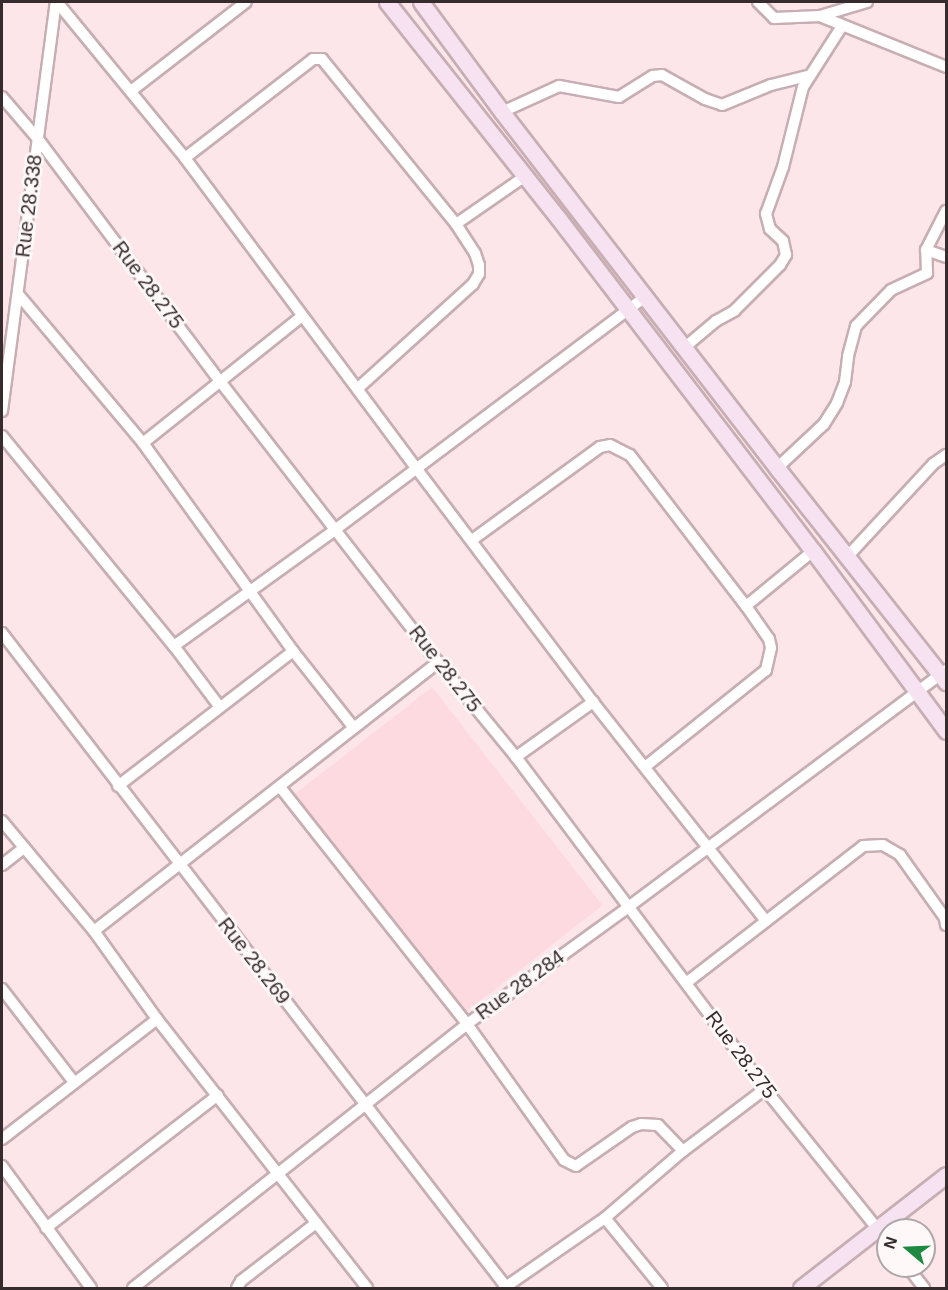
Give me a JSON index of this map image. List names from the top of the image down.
{
  "streets": {
    "street": [
      "Rue 28.338",
      "Rue 28.275",
      "Rue 28.269",
      "Rue 28.284"
    ]
  },
  "crossings": [
    ["Rue 28.338", "Rue 28.275"],
    ["Rue 28.275", "Rue 28.284"],
    ["Rue 28.269", "Rue 28.284"]
  ],
  "north": "left"
}
